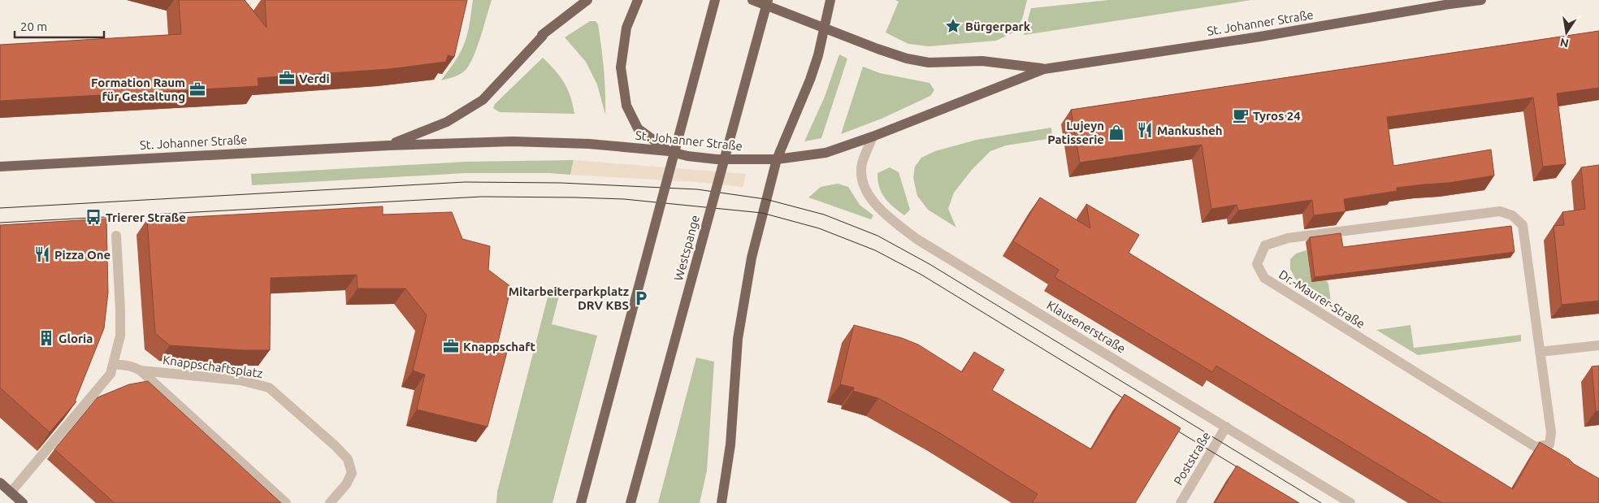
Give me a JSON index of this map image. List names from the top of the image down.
{
  "streets": {
    "main road": ["St. Johanner Straße", "Westspange"],
    "street": [
      "Dr.-Maurer-Straße",
      "Klausenerstraße",
      "Knappschaftsplatz",
      "Poststraße"
    ]
  },
  "crossings": [
    ["St. Johanner Straße", "Klausenerstraße"],
    ["Klausenerstraße", "Poststraße"]
  ],
  "places": {
    "place": ["Bürgerpark"],
    "office": ["Verdi", "Formation Raum für Gestaltung", "Knappschaft"],
    "cafe": ["Tyros 24"],
    "restaurant": ["Mankusheh", "Pizza One"],
    "shop": ["Lujeyn Patisserie"],
    "bus stop": ["Trierer Straße"],
    "parking": ["Mitarbeiterparkplatz DRV KBS"],
    "building": ["Gloria"]
  },
  "scale_bar": "20 m",
  "north": "bottom"
}
